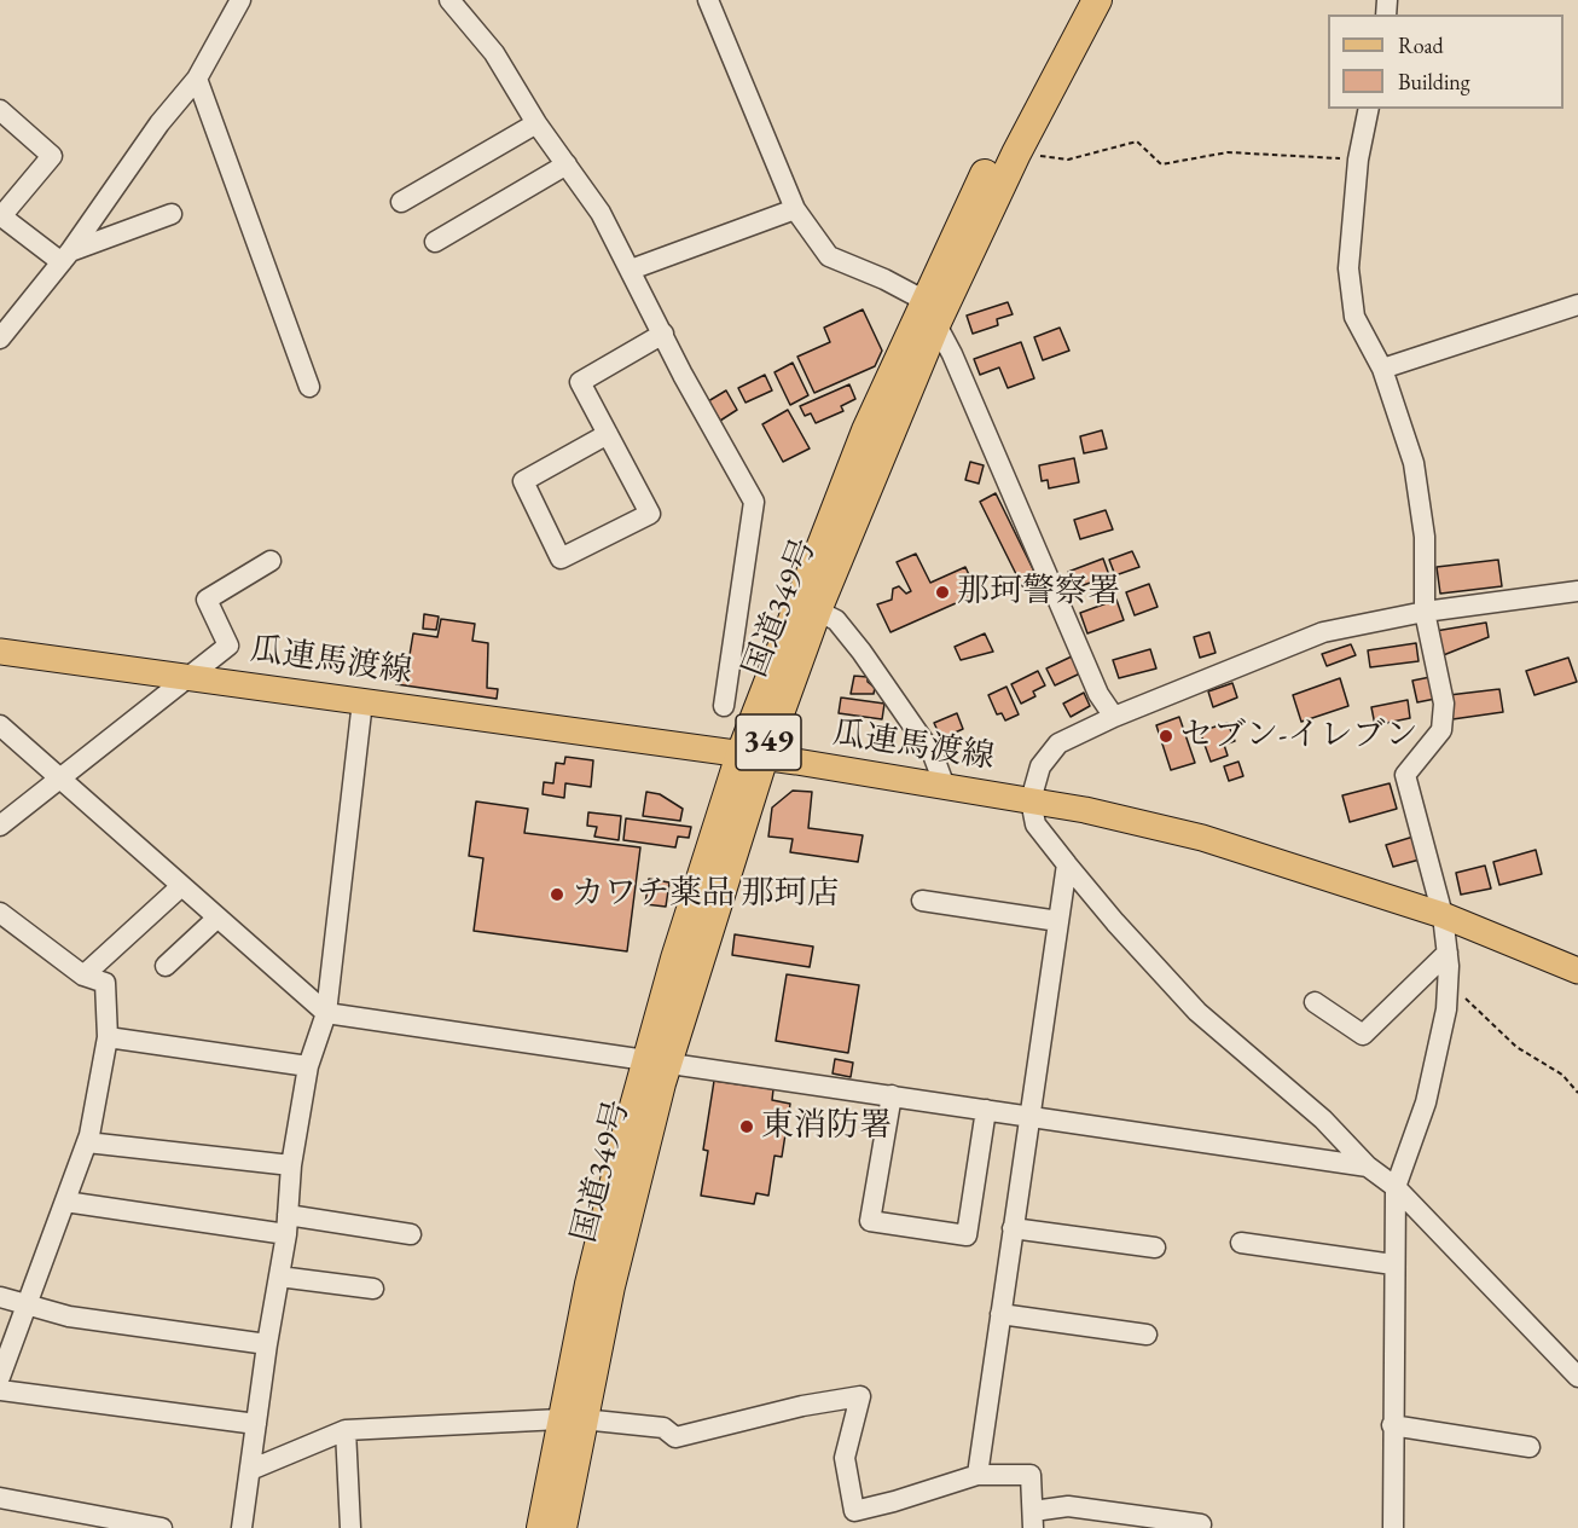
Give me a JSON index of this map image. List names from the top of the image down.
{
  "streets": {
    "highway": ["国道349号", "349"],
    "main road": ["瓜連馬渡線"]
  },
  "crossings": [
    ["国道349号", "瓜連馬渡線"]
  ],
  "places": [
    "那珂警察署",
    "セブン-イレブン",
    "カワチ薬品 那珂店",
    "東消防署"
  ],
  "legend": ["Road", "Building"]
}
